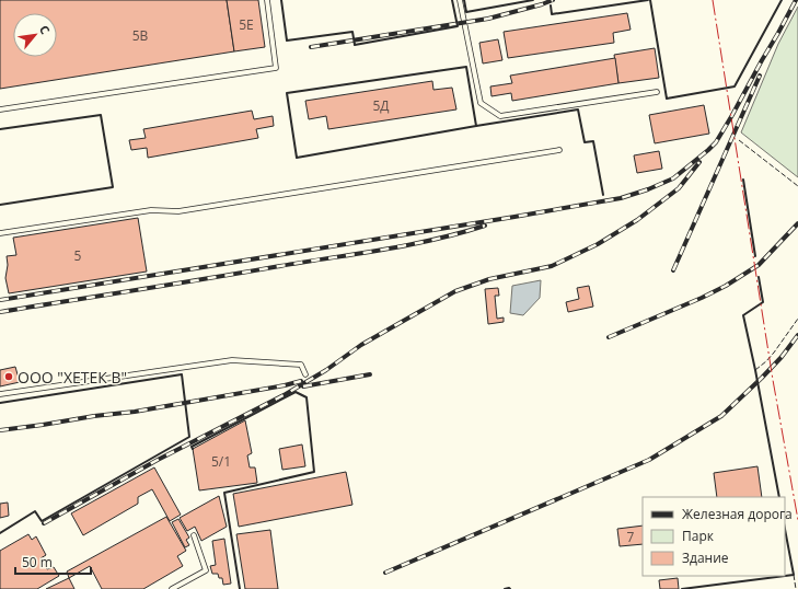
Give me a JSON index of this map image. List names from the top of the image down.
{
  "places": ["ООО \"ХЕТЕК В\""],
  "house_numbers": [
    "5Е",
    "5В",
    "5Д",
    "5",
    "5/1",
    "7"
  ],
  "legend": ["Железная дорога", "Парк", "Здание"],
  "scale_bar": "50 m",
  "north": "top right"
}
